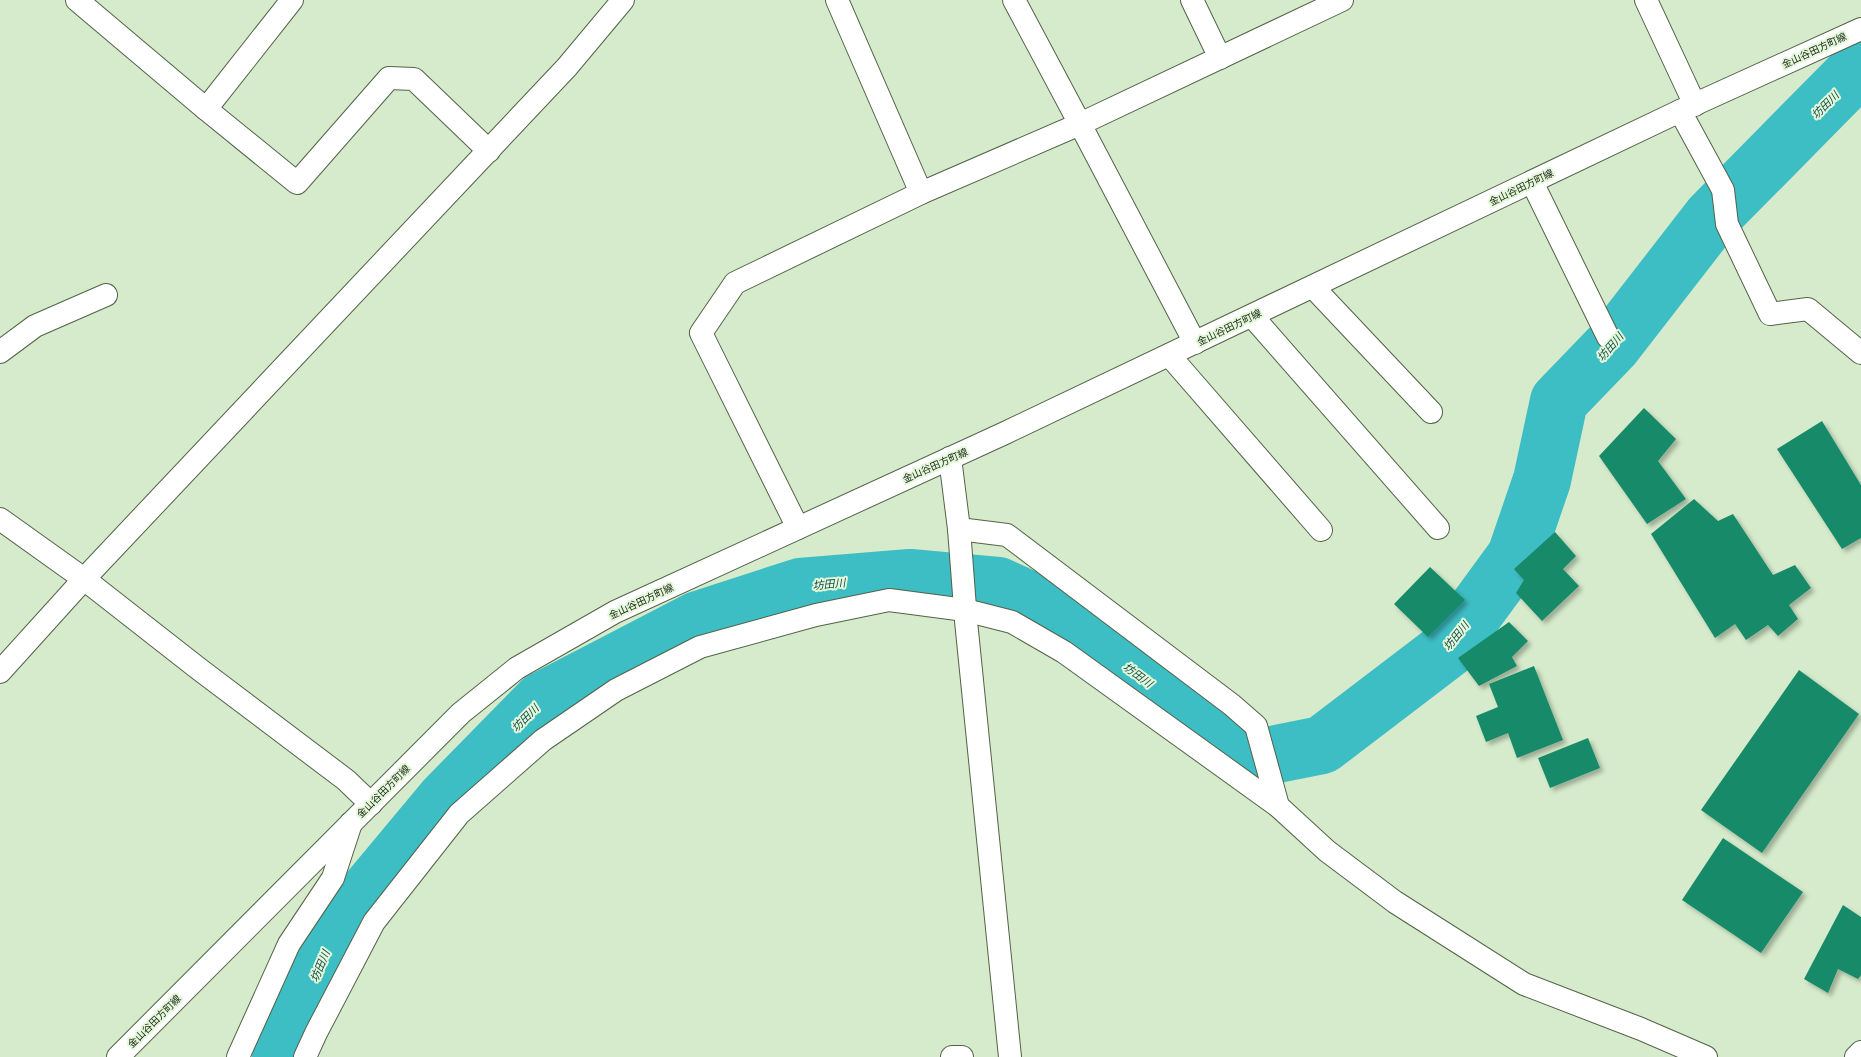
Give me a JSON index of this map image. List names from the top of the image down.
{
  "streets": {
    "street": ["金山谷田方町線"]
  },
  "water": ["坊田川"]
}
